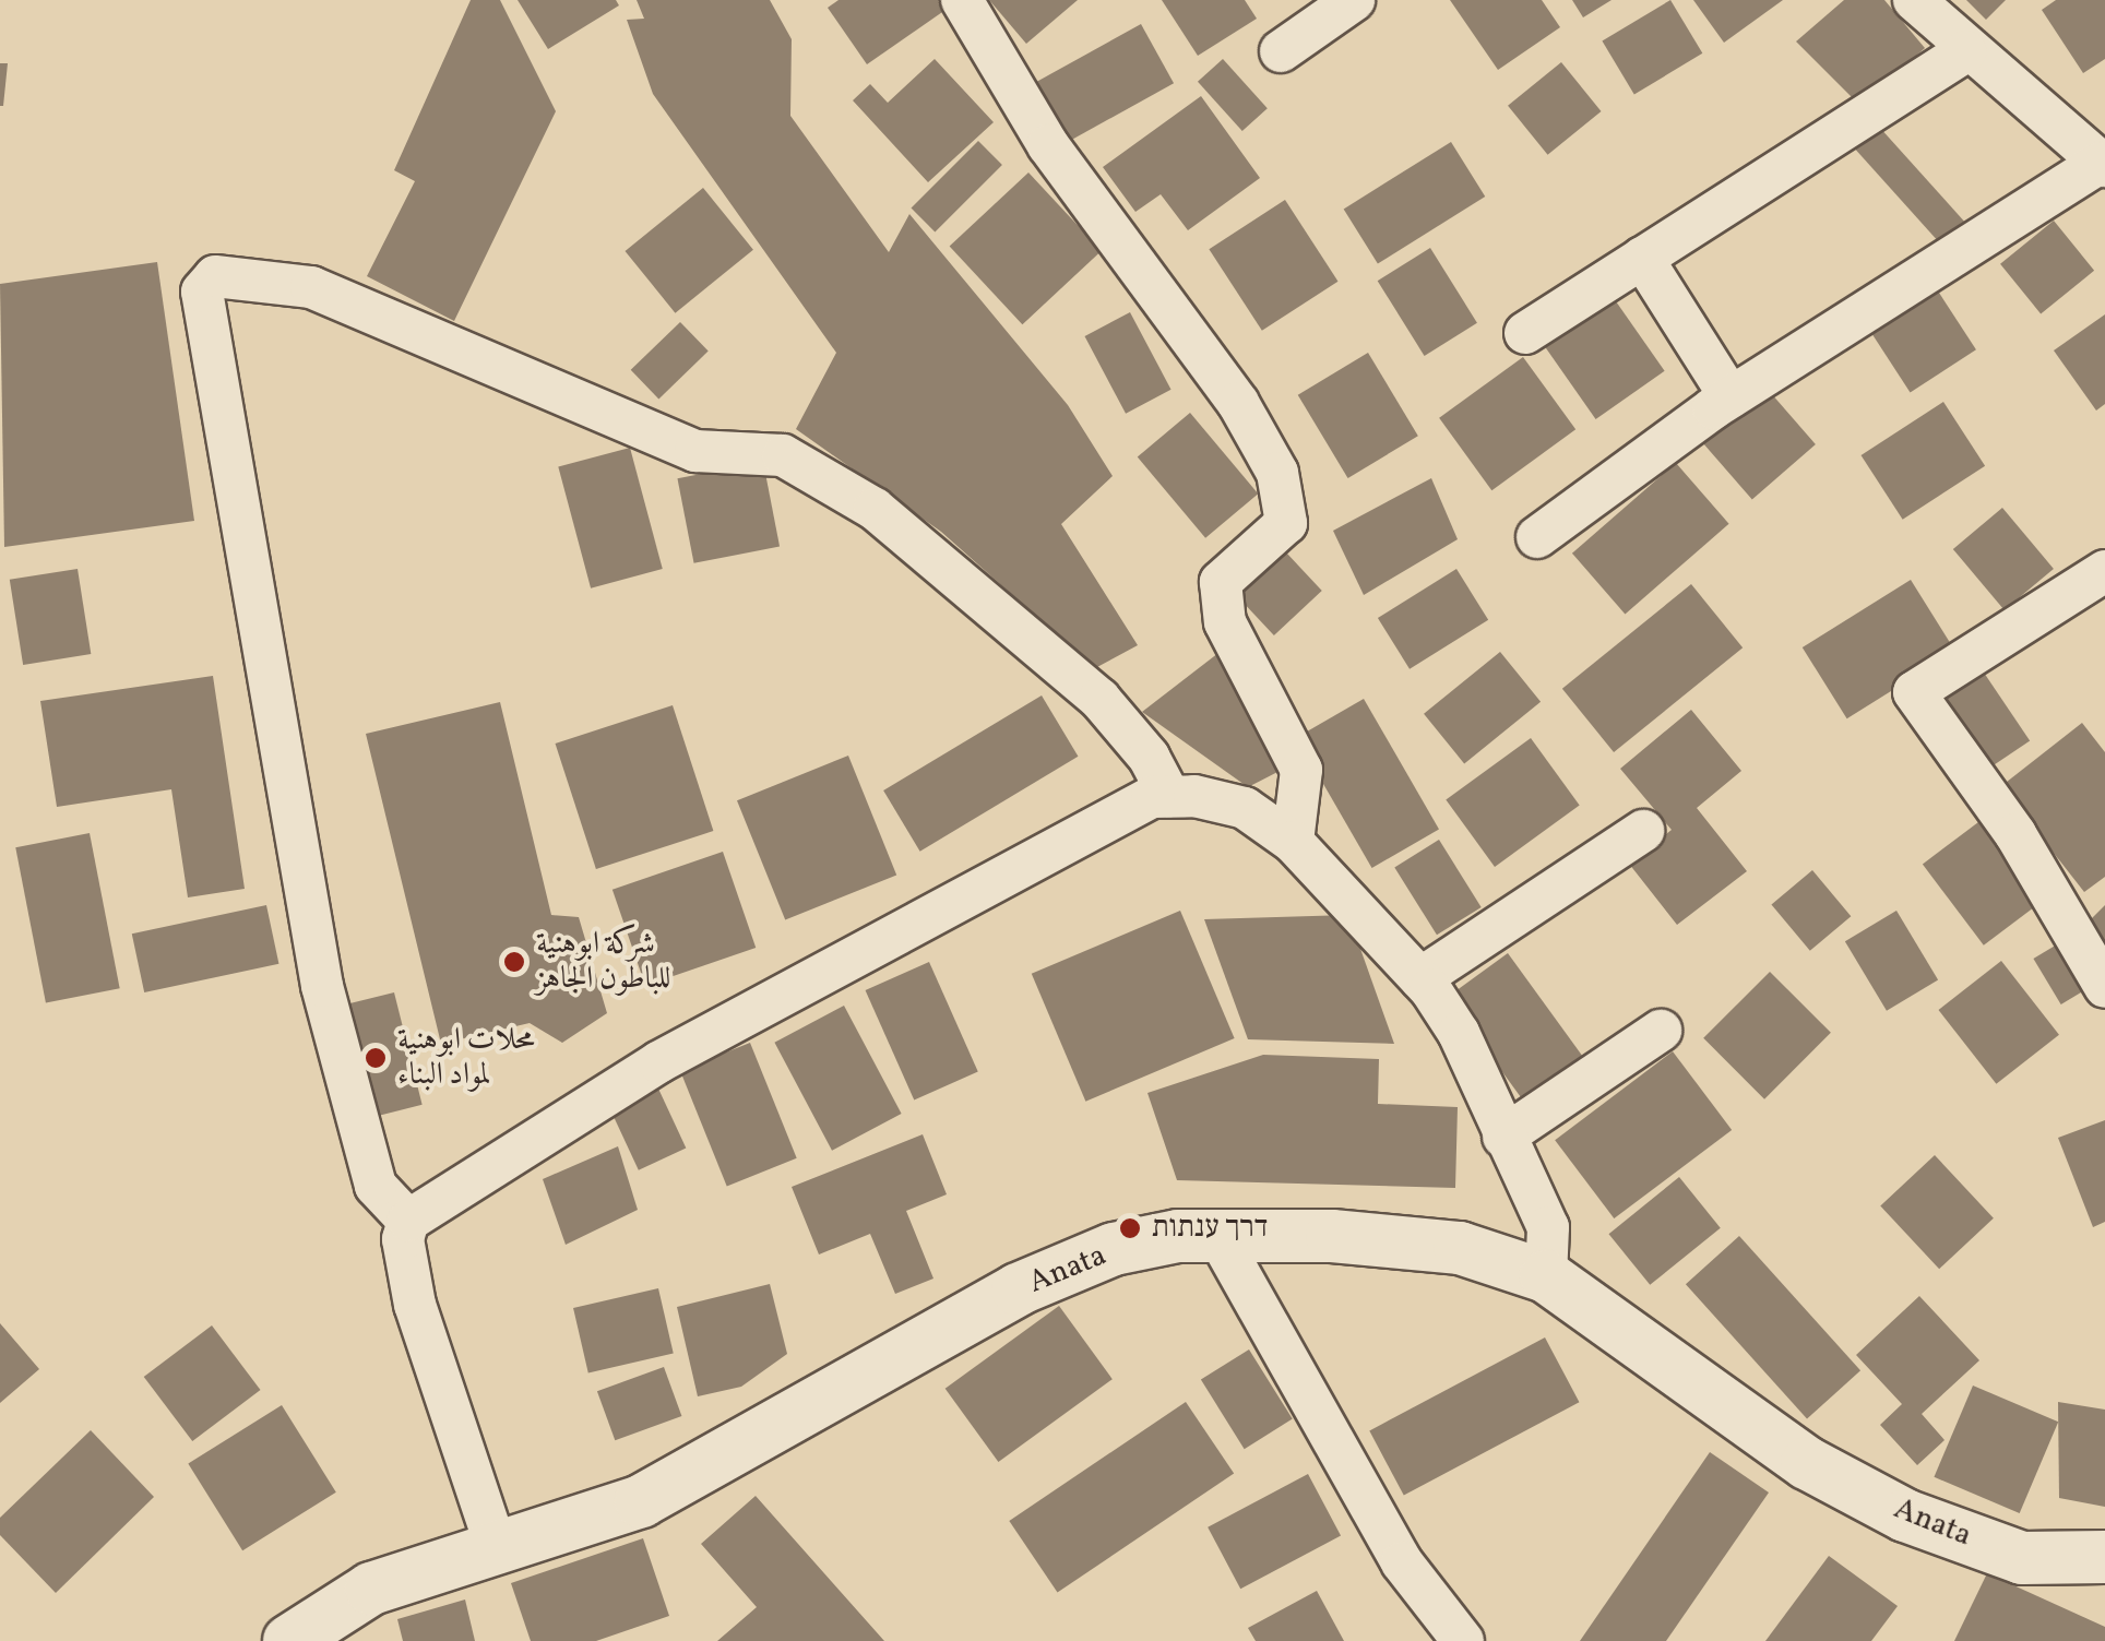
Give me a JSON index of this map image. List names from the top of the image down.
{
  "streets": {
    "street": ["Anata"]
  },
  "places": ["شركة ابوهنية للباطون الجاهز", "محلات ابوهنية لمواد البناء", "דרך ענתות"]
}
